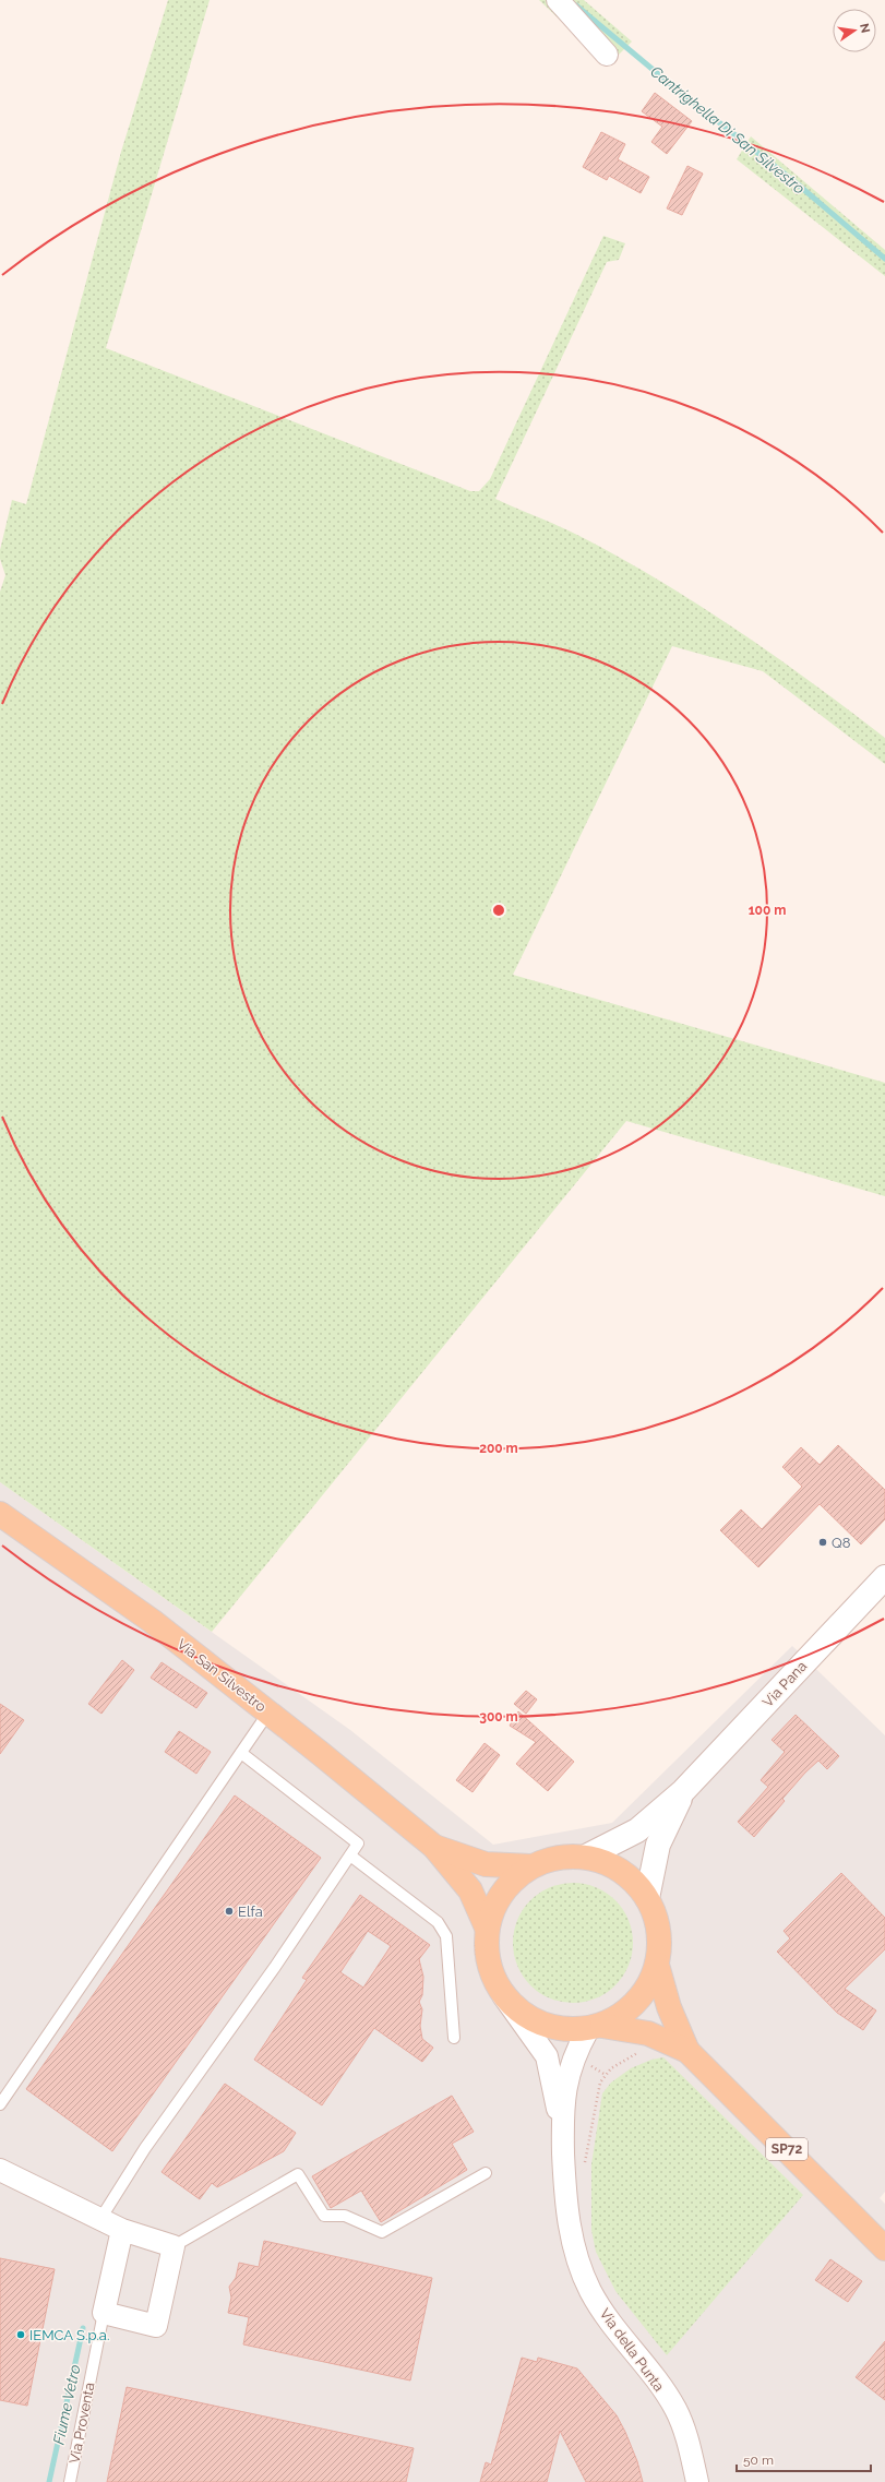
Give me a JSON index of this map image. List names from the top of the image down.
{
  "streets": {
    "main road": ["Via San Silvestro", "SP72"],
    "street": ["Via Pana", "Via della Punta", "Via Proventa"]
  },
  "water": ["Cantrighella Di San Silvestro", "Fiume Vetro"],
  "places": ["Q8", "Elfa", "IEMCA S.p.a."],
  "scale_bar": "50 m",
  "north": "right",
  "rings": ["100 m", "200 m", "300 m"]
}
